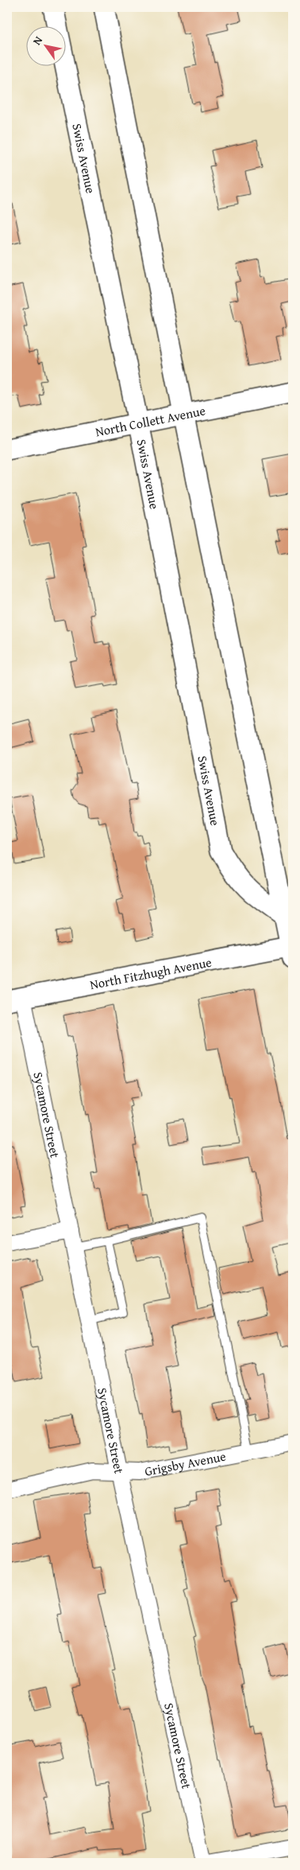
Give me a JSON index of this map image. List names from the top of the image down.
{
  "streets": {
    "street": [
      "Swiss Avenue",
      "North Collett Avenue",
      "North Fitzhugh Avenue",
      "Sycamore Street",
      "Grigsby Avenue"
    ]
  },
  "crossings": [
    ["Swiss Avenue", "North Collett Avenue"],
    ["North Fitzhugh Avenue", "Sycamore Street"],
    ["Sycamore Street", "Grigsby Avenue"]
  ],
  "north": "top left"
}
